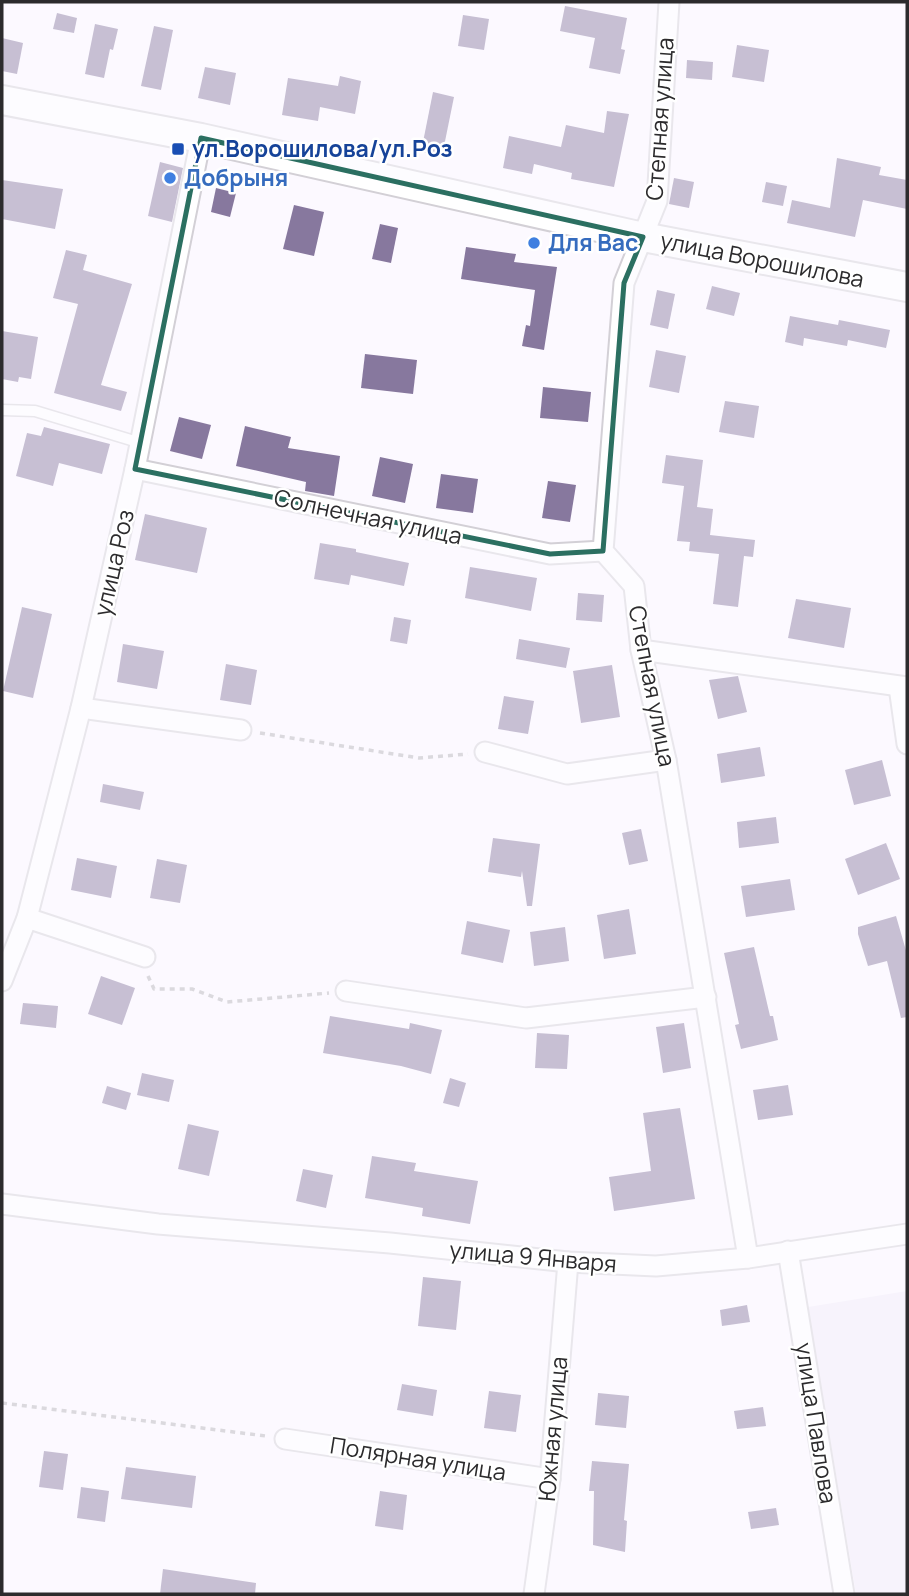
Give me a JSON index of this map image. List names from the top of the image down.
{
  "streets": {
    "main road": ["улица Ворошилова"],
    "street": [
      "Степная улица",
      "Солнечная улица",
      "улица Роз",
      "улица 9 Января",
      "улица Павлова",
      "Южная улица",
      "Полярная улица"
    ]
  },
  "crossings": [
    ["Степная улица", "улица Ворошилова"],
    ["Степная улица", "Солнечная улица"],
    ["Степная улица", "улица 9 Января"],
    ["улица Ворошилова", "улица Роз"],
    ["Солнечная улица", "улица Роз"],
    ["улица 9 Января", "улица Павлова"],
    ["улица 9 Января", "Южная улица"],
    ["Южная улица", "Полярная улица"]
  ],
  "places": {
    "transit": ["ул.Ворошилова/ул.Роз"],
    "other": ["Добрыня", "Для Вас"]
  }
}
